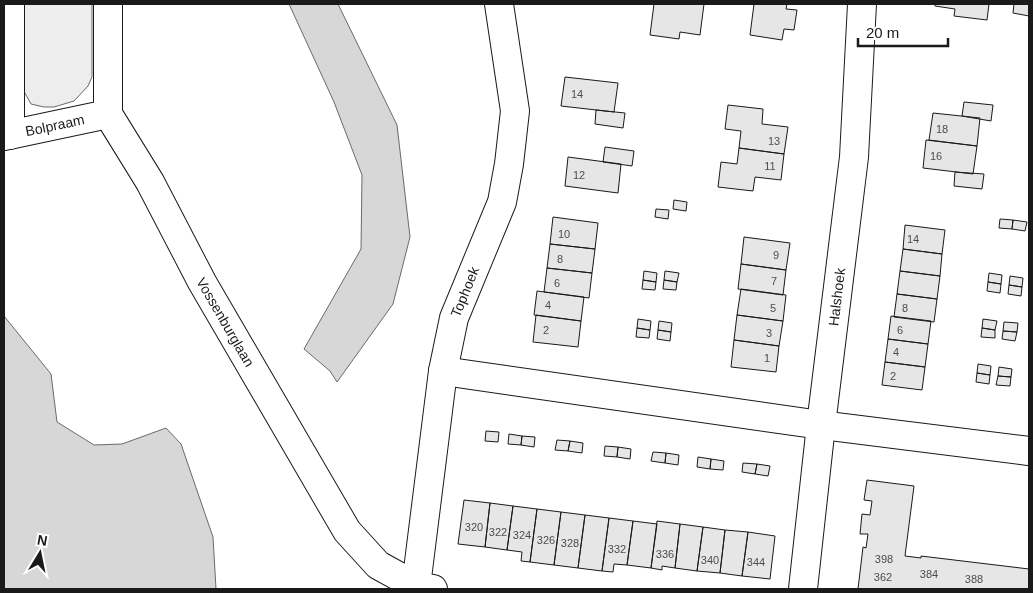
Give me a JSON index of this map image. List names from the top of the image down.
{
  "streets": {
    "street": [
      "Bolpraam",
      "Tophoek",
      "Halshoek",
      "Vossenburglaan"
    ]
  },
  "crossings": [
    ["Bolpraam", "Vossenburglaan"],
    ["Tophoek", "Vossenburglaan"]
  ],
  "house_numbers": [
    "14",
    "18",
    "13",
    "16",
    "11",
    "12",
    "10",
    "14",
    "9",
    "8",
    "7",
    "6",
    "4",
    "5",
    "8",
    "2",
    "6",
    "3",
    "4",
    "1",
    "2",
    "320",
    "322",
    "324",
    "326",
    "328",
    "332",
    "336",
    "398",
    "340",
    "344",
    "384",
    "362",
    "388"
  ],
  "scale_bar": "20 m",
  "north": "top"
}
